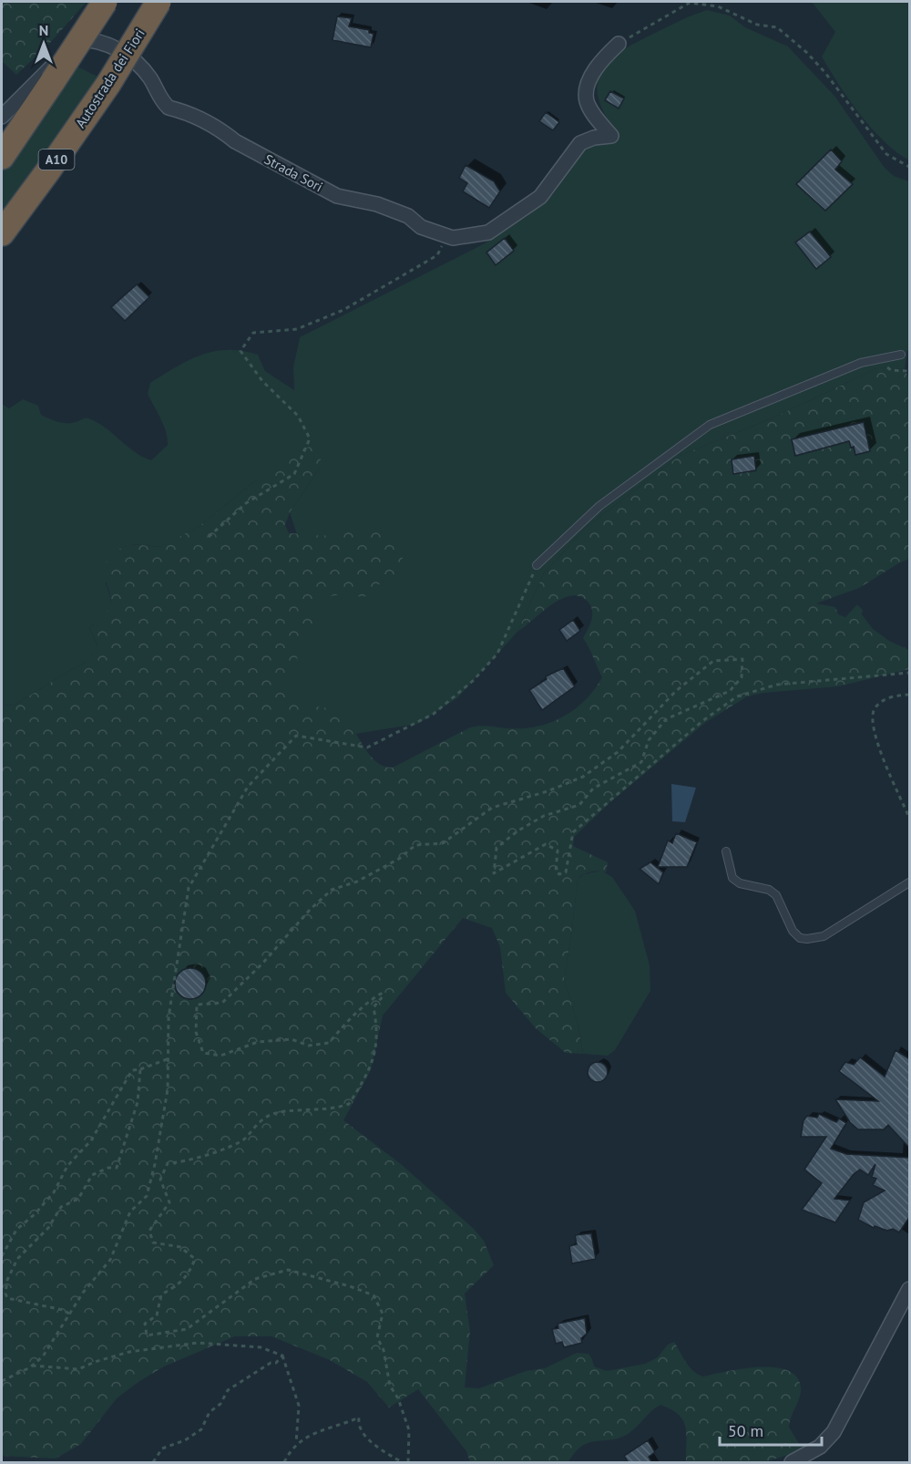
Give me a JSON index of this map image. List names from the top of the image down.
{
  "streets": {
    "highway": ["Autostrada dei Fiori", "A10"],
    "street": ["Strada Sori"]
  },
  "scale_bar": "50 m",
  "north": "top"
}
